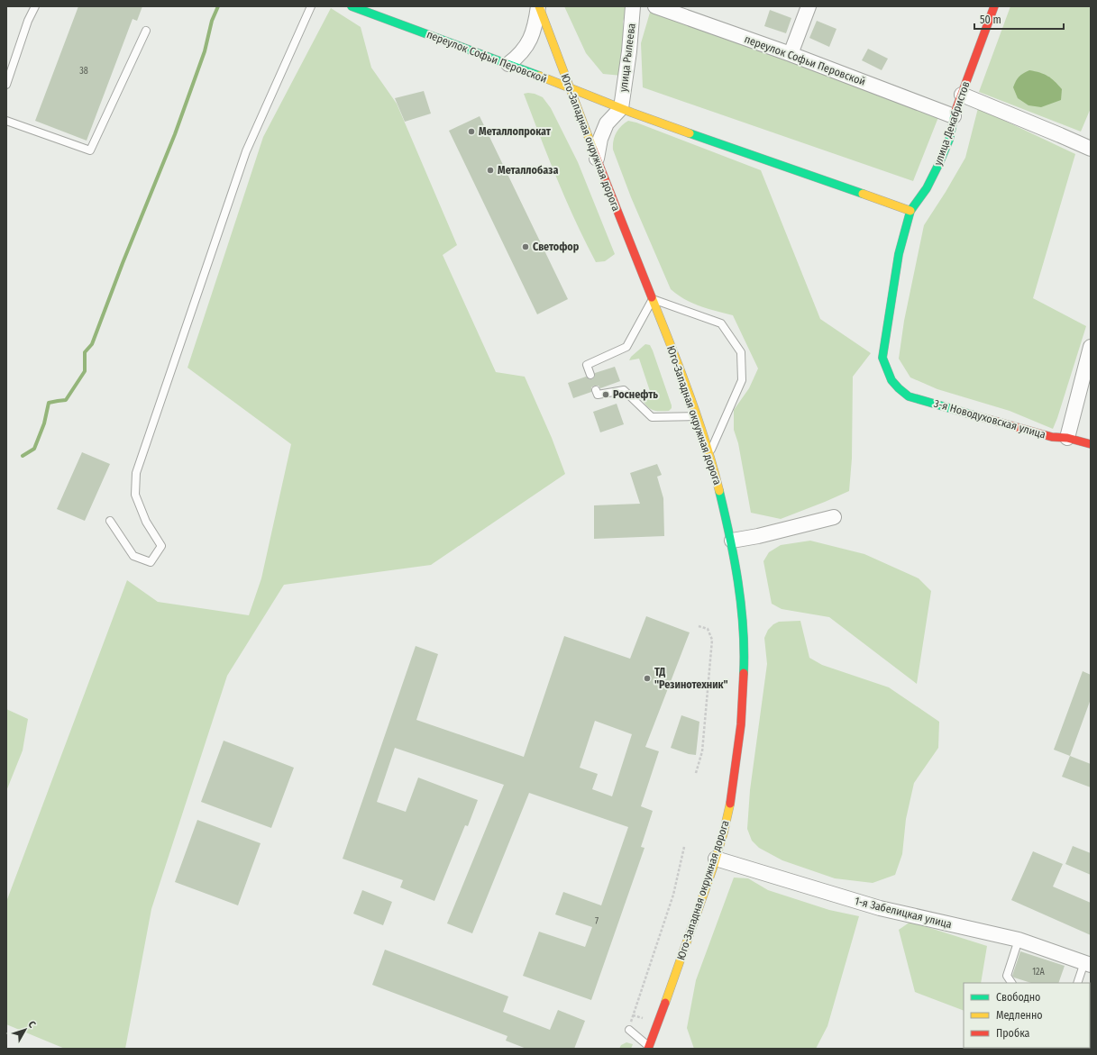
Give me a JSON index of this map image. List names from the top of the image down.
{
  "streets": {
    "main road": [
      "переулок Софьи Перовской",
      "улица Декабристов",
      "Юго-Западная окружная дорога",
      "3-я Новодуховская улица"
    ],
    "street": ["улица Рылеева", "1-я Забелицкая улица"]
  },
  "crossings": [
    ["переулок Софьи Перовской", "улица Рылеева"],
    ["переулок Софьи Перовской", "улица Декабристов"],
    ["переулок Софьи Перовской", "Юго-Западная окружная дорога"],
    ["улица Декабристов", "3-я Новодуховская улица"],
    ["Юго-Западная окружная дорога", "1-я Забелицкая улица"]
  ],
  "places": [
    "Металлопрокат",
    "Металлобаза",
    "Светофор",
    "Роснефть",
    "ТД \"Резинотехник\""
  ],
  "house_numbers": ["38", "7", "12А"],
  "legend": ["Свободно", "Медленно", "Пробка"],
  "scale_bar": "50 m",
  "north": "top right"
}
